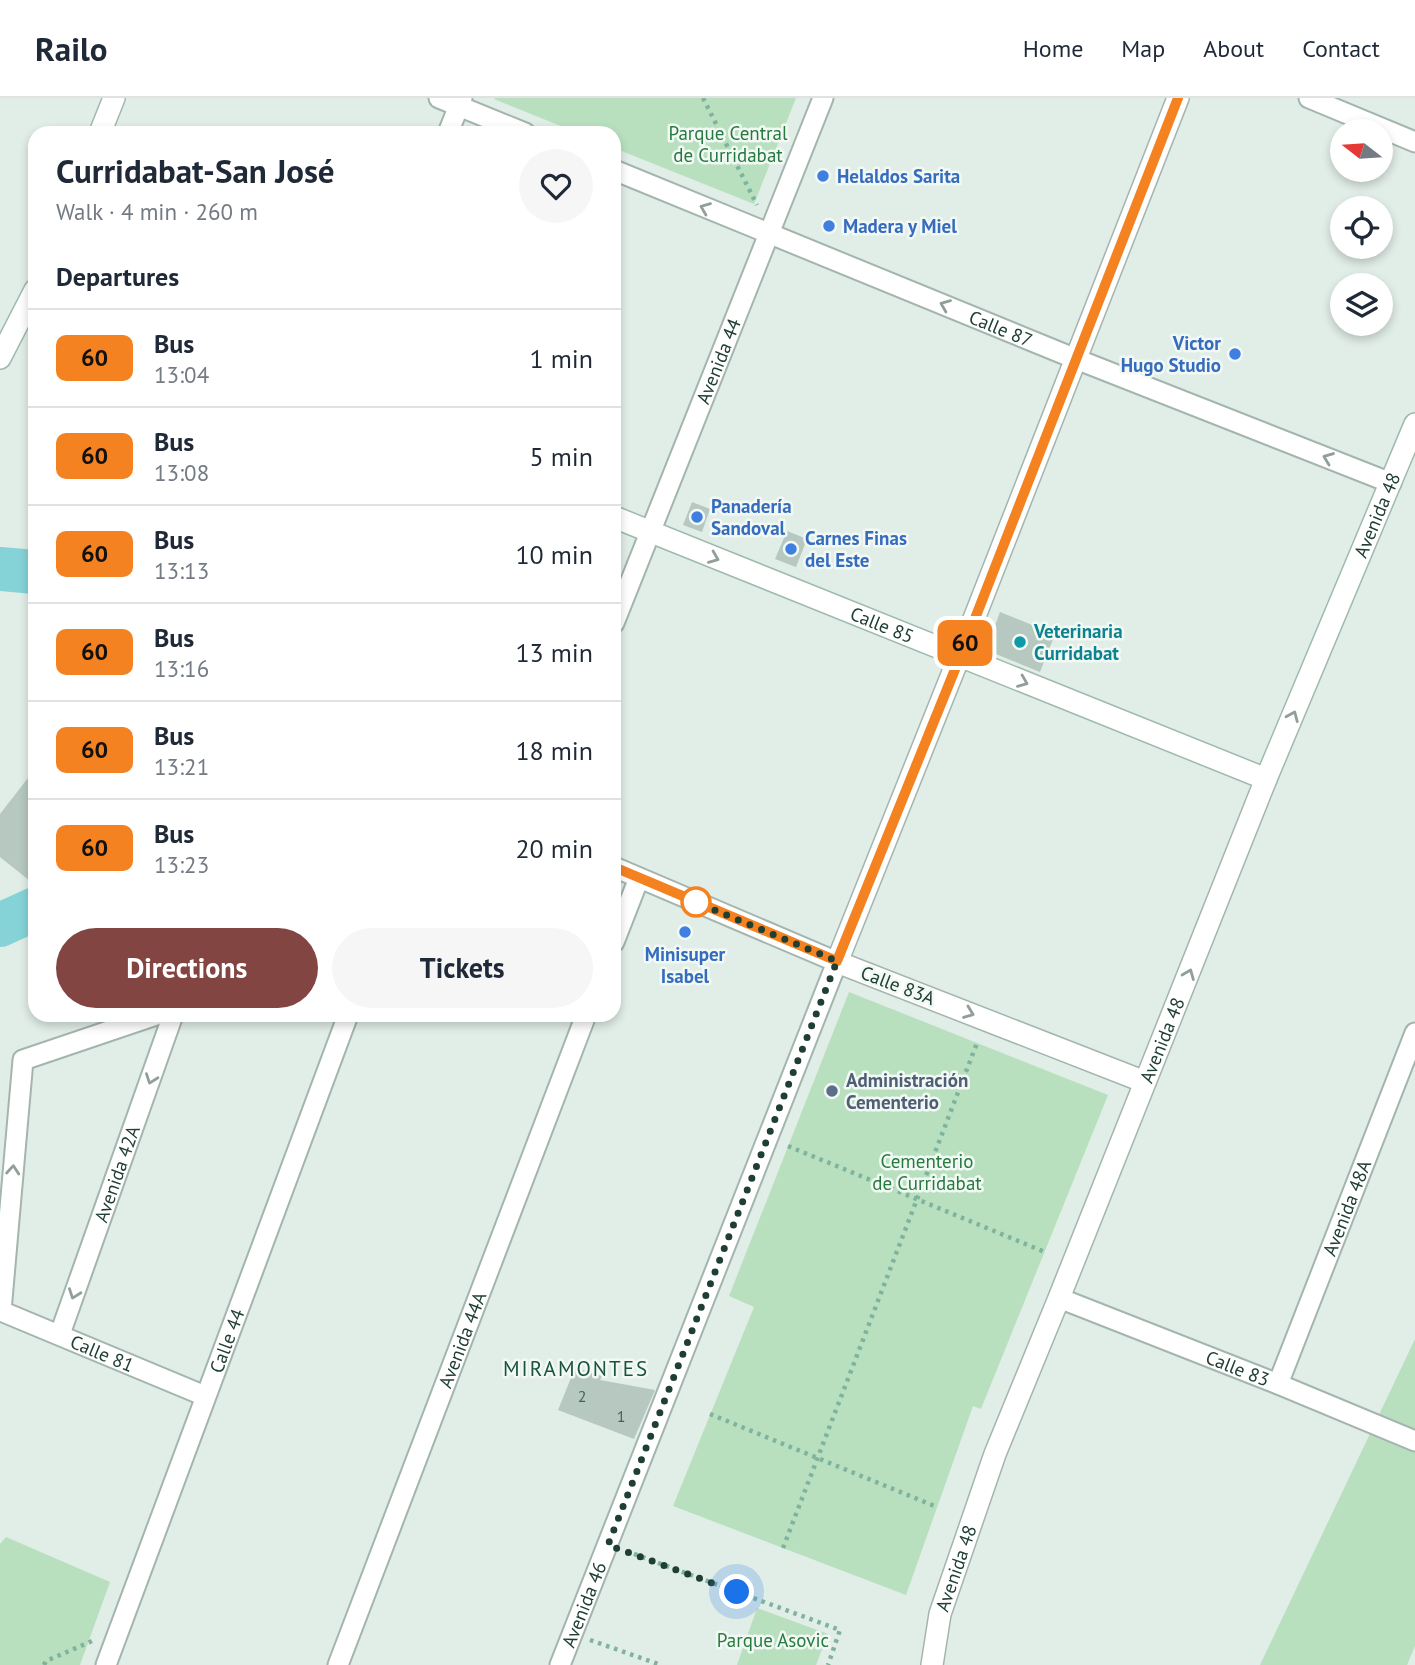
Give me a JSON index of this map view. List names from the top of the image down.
{
  "streets": {
    "street": [
      "Calle 87",
      "Avenida 44",
      "Avenida 48",
      "Calle 85",
      "Calle 83A",
      "Avenida 42A",
      "Avenida 48A",
      "Calle 44",
      "Avenida 44A",
      "Calle 81",
      "Calle 83",
      "Avenida 46"
    ]
  },
  "crossings": [
    ["Calle 87", "Avenida 44"],
    ["Calle 87", "Avenida 48"],
    ["Calle 87", "Avenida 46"],
    ["Avenida 44", "Calle 85"],
    ["Avenida 48", "Calle 85"],
    ["Avenida 48", "Calle 83A"],
    ["Avenida 48", "Calle 83"],
    ["Calle 85", "Avenida 46"],
    ["Calle 83A", "Avenida 46"],
    ["Avenida 42A", "Calle 81"],
    ["Avenida 48A", "Calle 83"],
    ["Calle 44", "Calle 81"]
  ],
  "one_way": [
    "Calle 87",
    "Avenida 48",
    "Calle 85",
    "Calle 83A",
    "Avenida 42A"
  ],
  "districts": ["MIRAMONTES"],
  "parks": ["Parque Central de Curridabat", "Cementerio de Curridabat", "Parque Asovic"],
  "places": [
    "Helaldos Sarita",
    "Madera y Miel",
    "Victor Hugo Studio",
    "Panadería Sandoval",
    "Carnes Finas del Este",
    "Veterinaria Curridabat",
    "Minisuper Isabel",
    "Administración Cementerio"
  ],
  "lines": ["bus line 60"],
  "house_numbers": ["2", "1"],
  "north": "left",
  "page": {
    "header": "Railo",
    "nav": [
      "Home",
      "Map",
      "About",
      "Contact"
    ],
    "on_map": "60",
    "heading": [
      ["Curridabat-San José", "Walk · 4 min · 260 m"],
      "Departures"
    ],
    "list": [
      {
        "mark": "60",
        "name": "Bus",
        "note": "13:04",
        "value": "1 min"
      },
      {
        "mark": "60",
        "name": "Bus",
        "note": "13:08",
        "value": "5 min"
      },
      {
        "mark": "60",
        "name": "Bus",
        "note": "13:13",
        "value": "10 min"
      },
      {
        "mark": "60",
        "name": "Bus",
        "note": "13:16",
        "value": "13 min"
      },
      {
        "mark": "60",
        "name": "Bus",
        "note": "13:21",
        "value": "18 min"
      },
      {
        "mark": "60",
        "name": "Bus",
        "note": "13:23",
        "value": "20 min"
      }
    ],
    "buttons": ["Directions", "Tickets"]
  }
}
